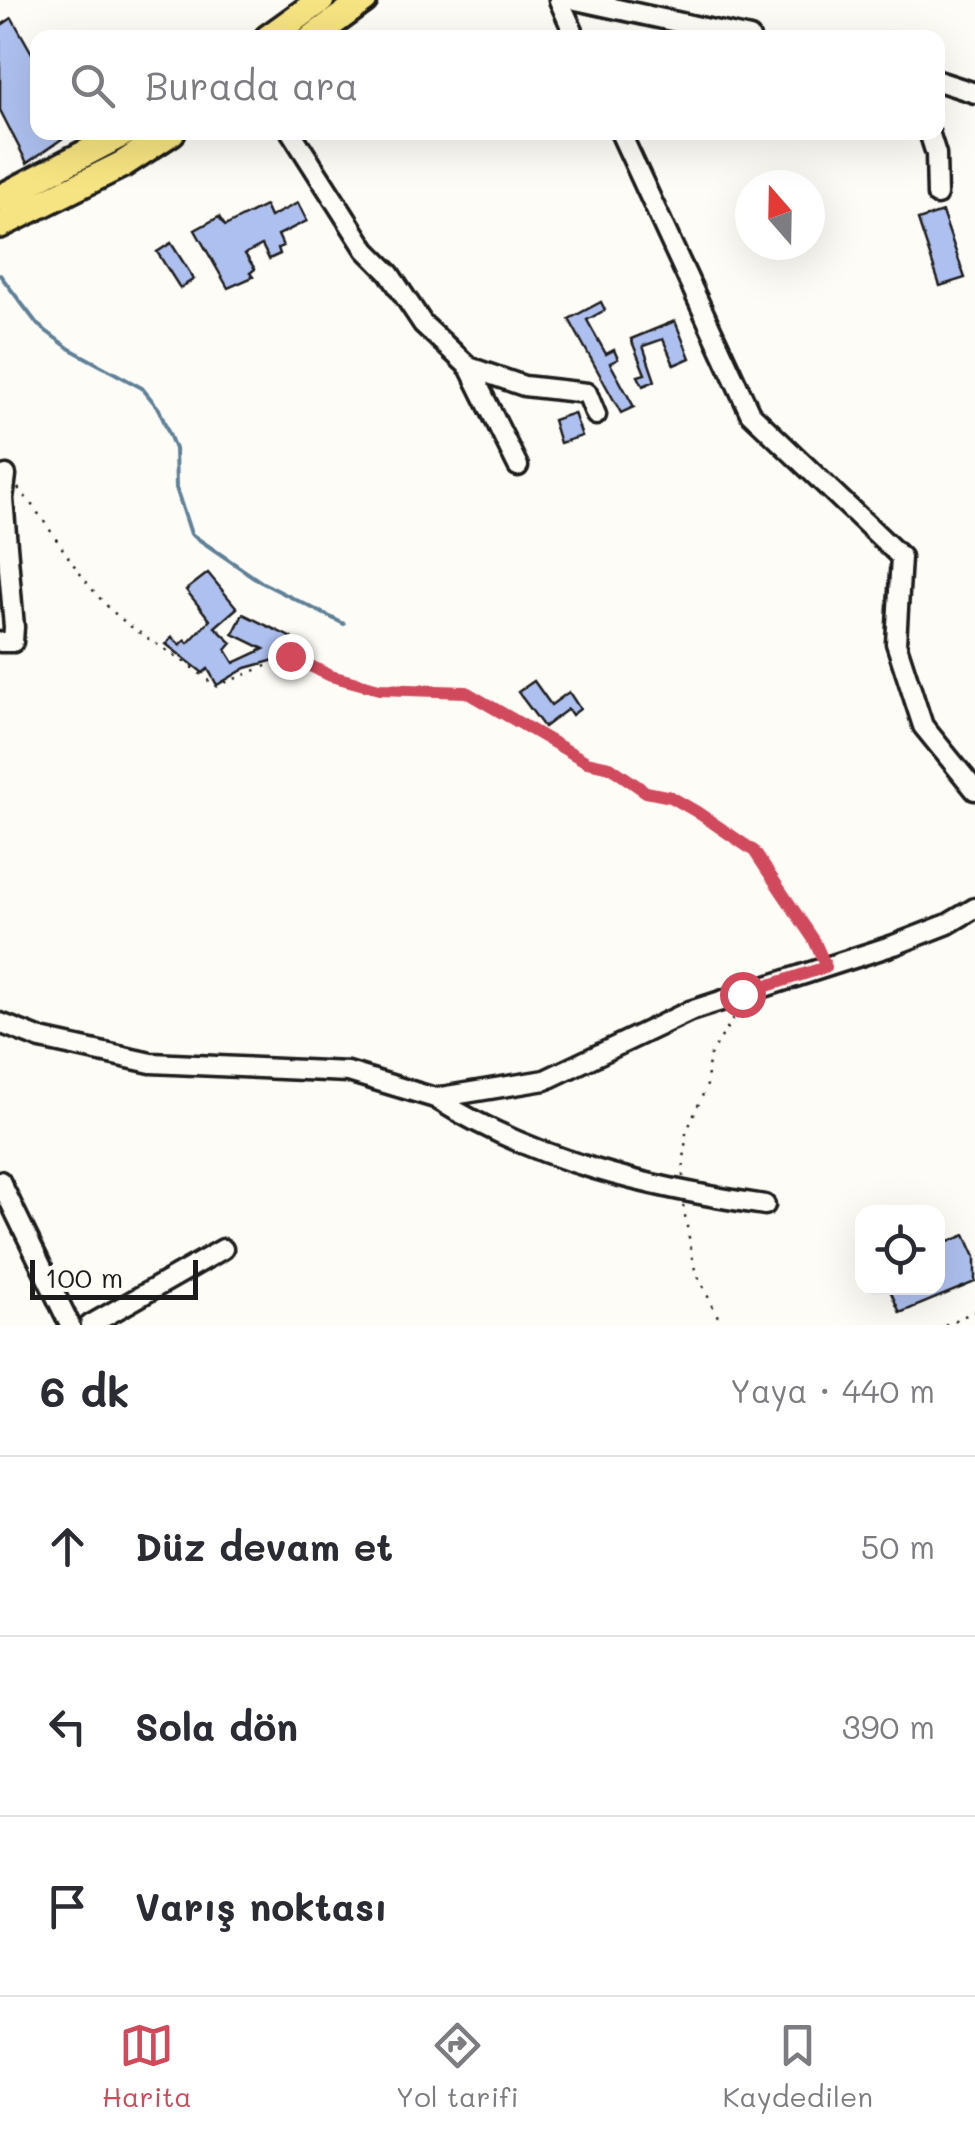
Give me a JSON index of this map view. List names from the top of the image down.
{
  "scale_bar": "100 m",
  "north": "top",
  "page": {
    "search": "Burada ara",
    "scale": "100 m",
    "heading": ["6 dk", "Yaya · 440 m"],
    "list": [
      ["Düz devam et", "50 m"],
      ["Sola dön", "390 m"],
      "Varış noktası"
    ],
    "nav": ["Harita", "Yol tarifi", "Kaydedilen"]
  }
}
